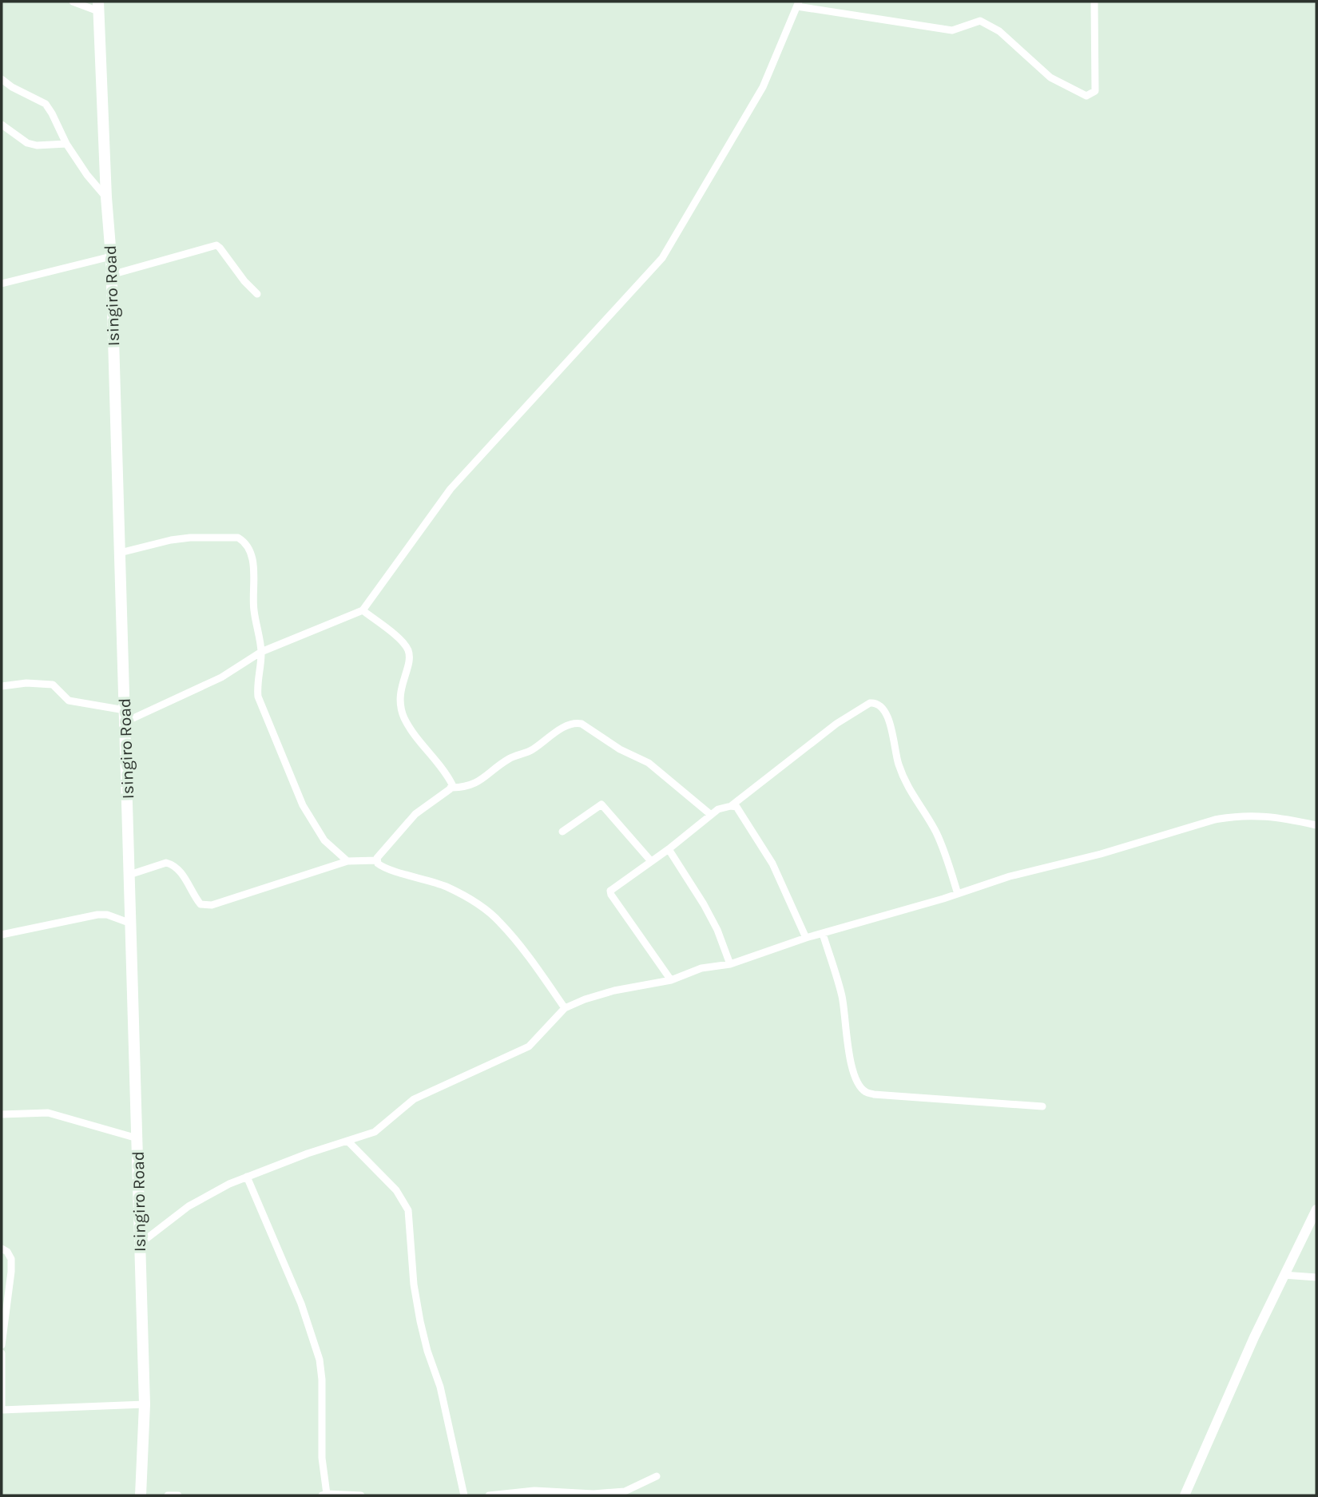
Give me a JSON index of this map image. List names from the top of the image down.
{
  "streets": {
    "main road": ["Isingiro Road"]
  }
}
